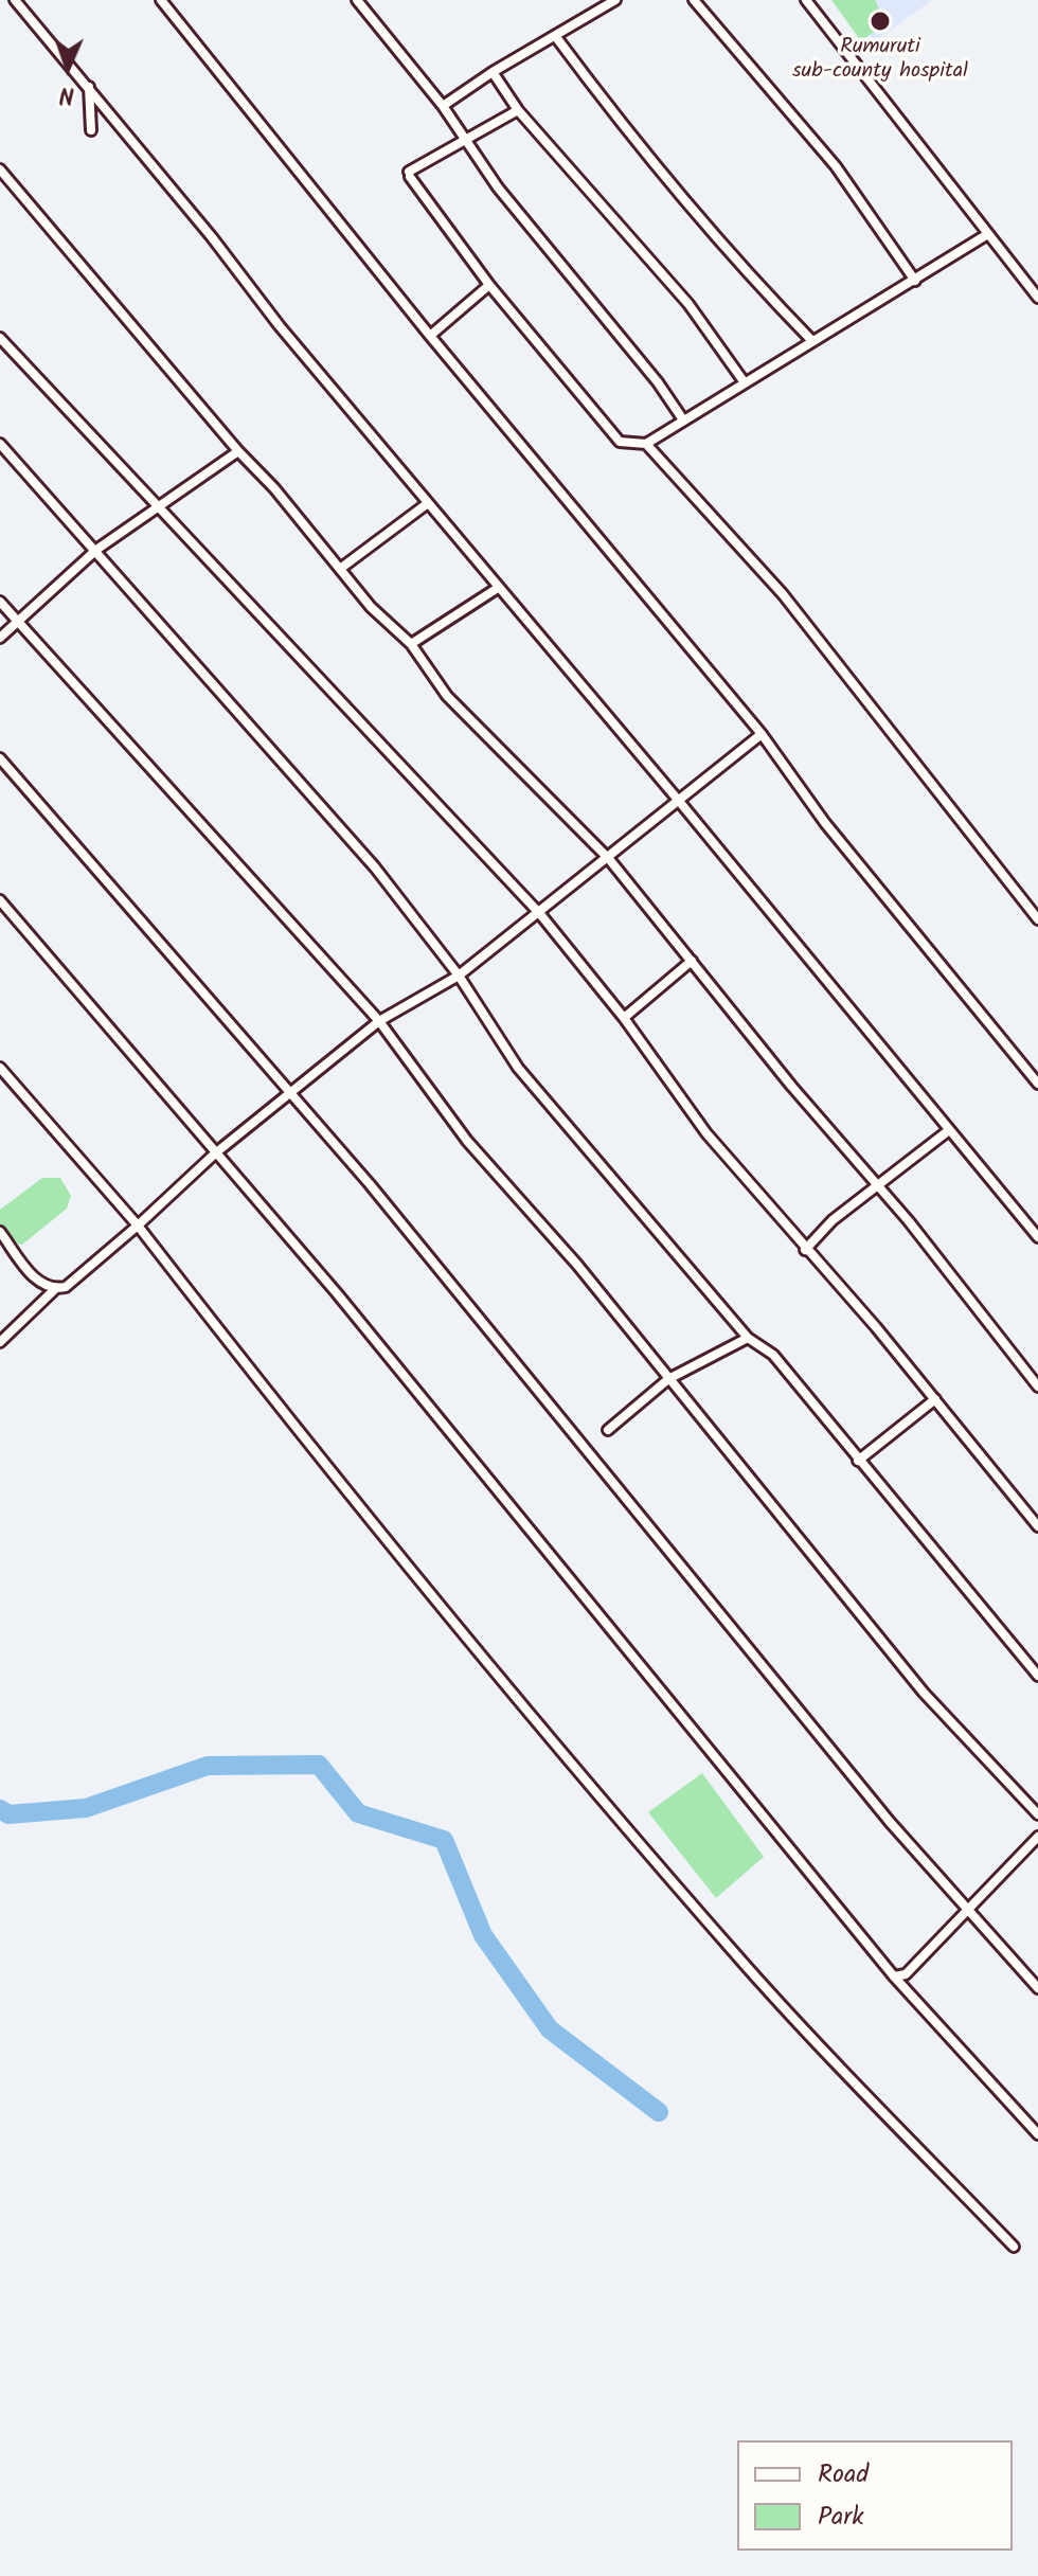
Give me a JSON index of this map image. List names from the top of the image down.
{
  "places": ["Rumuruti sub-county hospital"],
  "legend": ["Road", "Park"],
  "north": "bottom"
}
